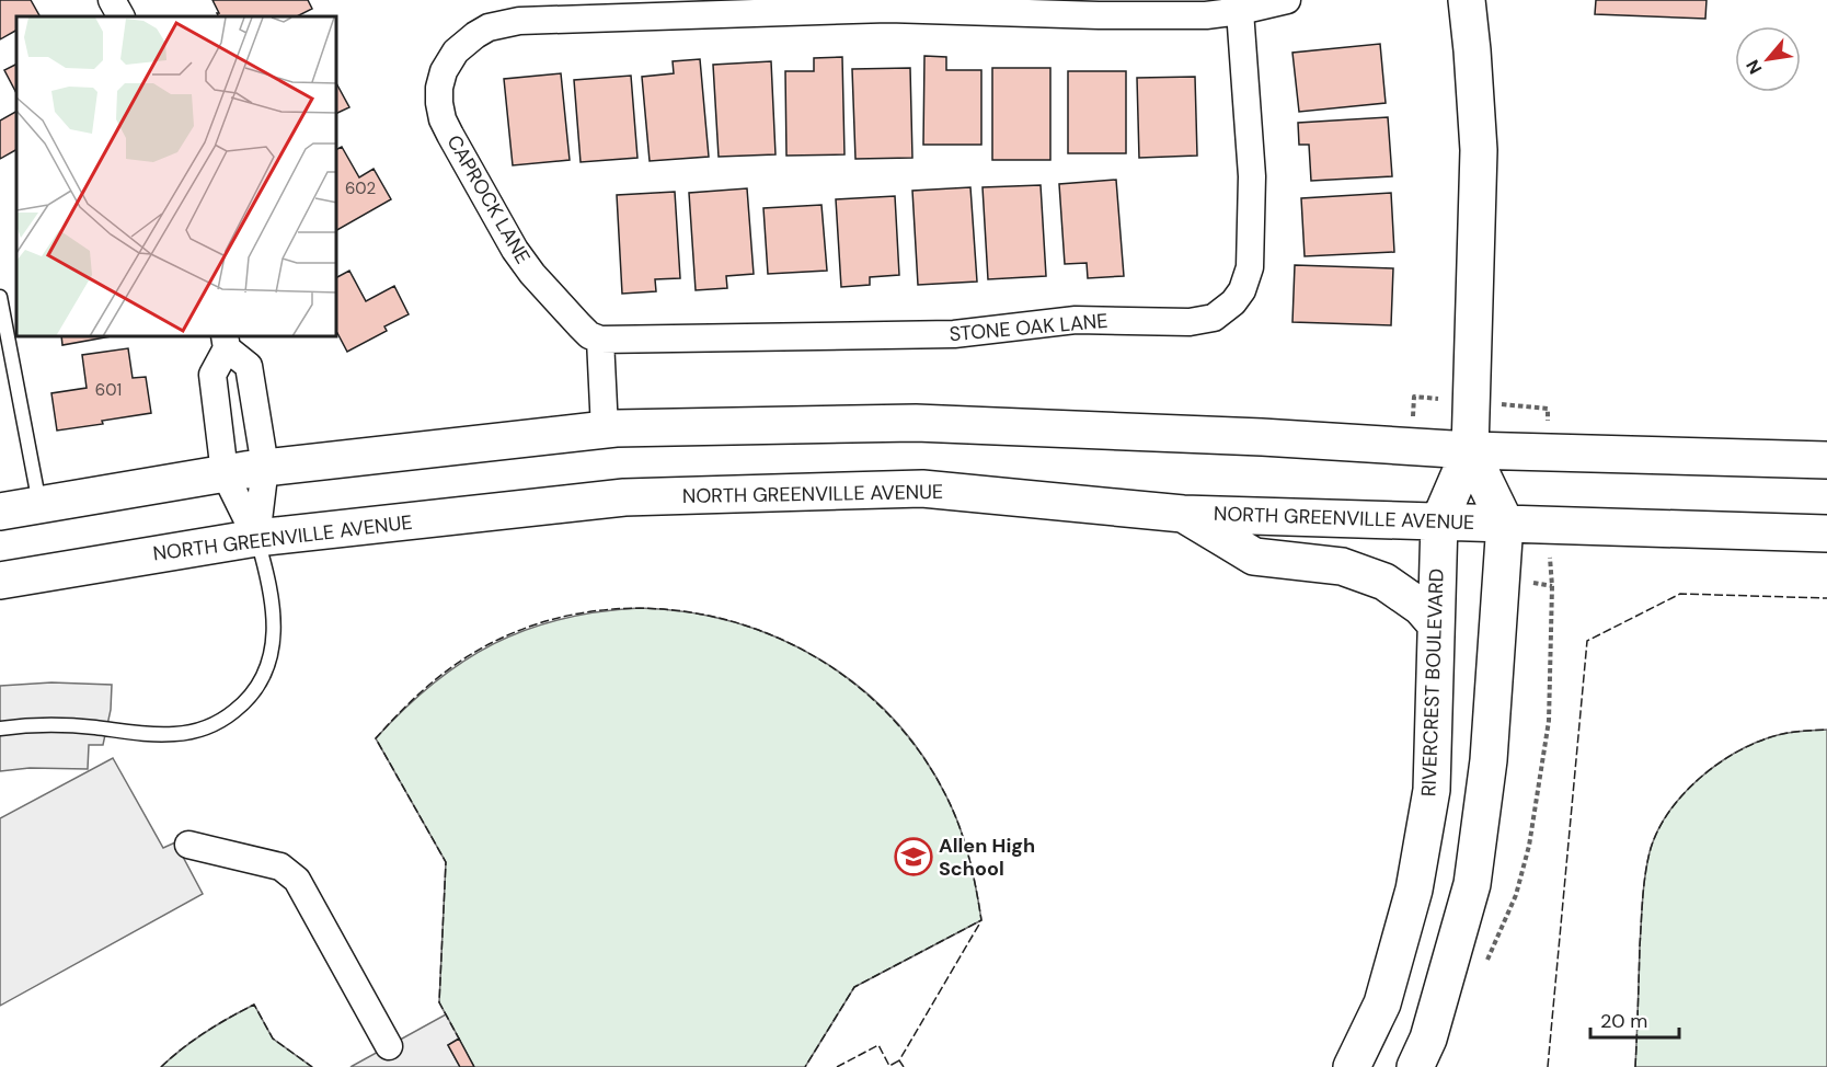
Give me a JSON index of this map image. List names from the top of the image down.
{
  "streets": {
    "main road": ["NORTH GREENVILLE AVENUE", "RIVERCREST BOULEVARD"],
    "street": ["CAPROCK LANE", "STONE OAK LANE"]
  },
  "crossings": [
    ["CAPROCK LANE", "STONE OAK LANE"],
    ["NORTH GREENVILLE AVENUE", "RIVERCREST BOULEVARD"]
  ],
  "places": {
    "school or university": ["Allen High School"]
  },
  "house_numbers": ["602", "601"],
  "scale_bar": "20 m",
  "north": "bottom left"
}
